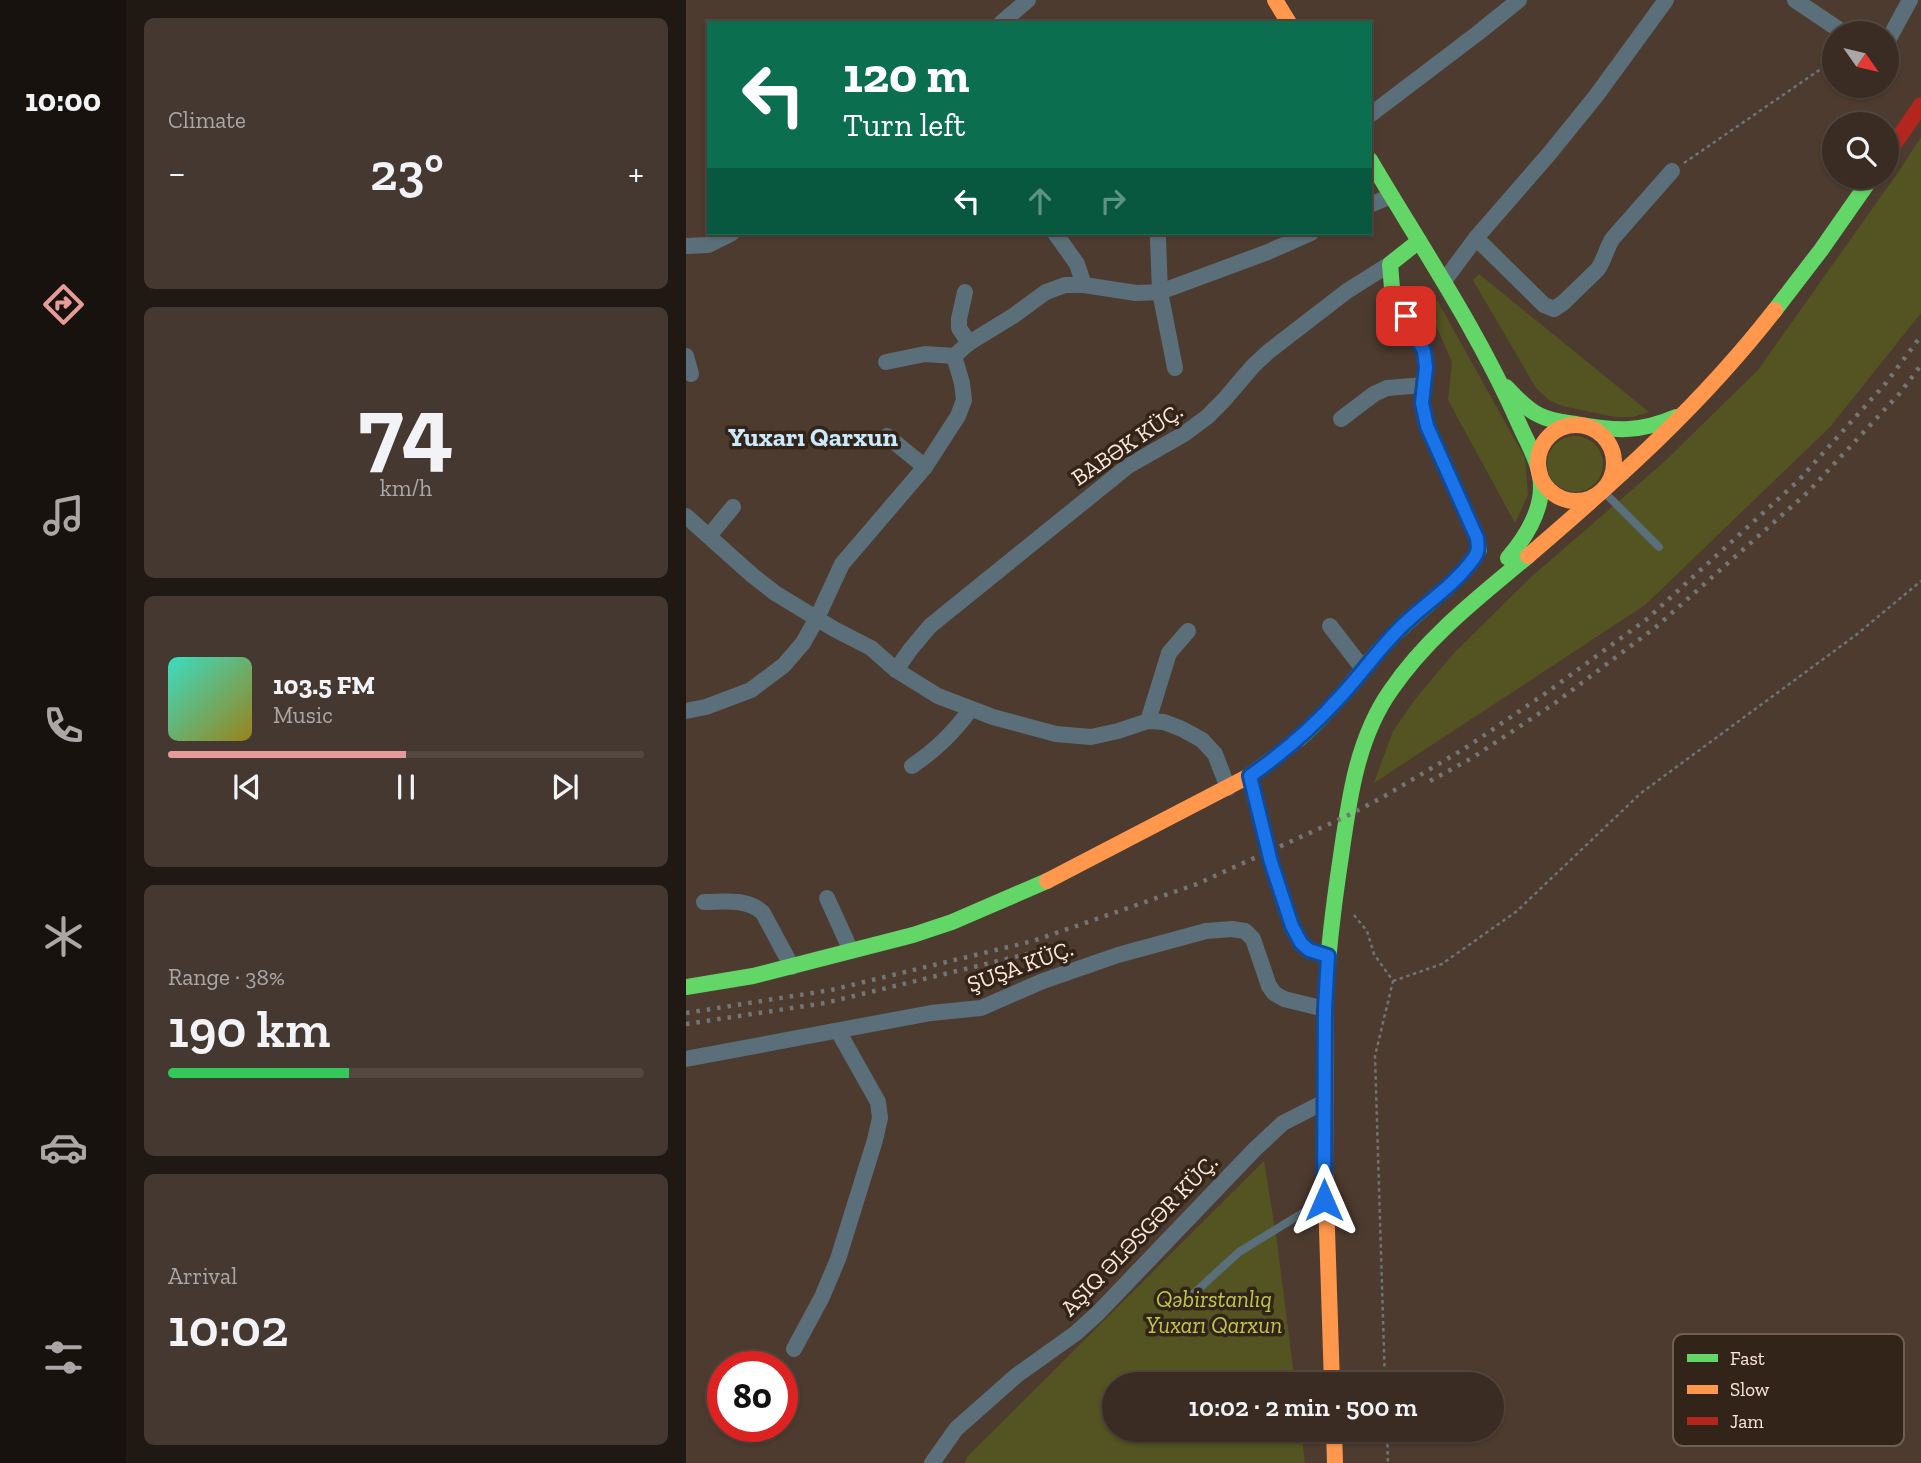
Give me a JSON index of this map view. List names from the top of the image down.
{
  "streets": {
    "street": ["BABƏK KÜÇ.", "ŞUŞA KÜÇ."]
  },
  "districts": ["Yuxarı Qarxun"],
  "parks": ["Qəbirstanlıq Yuxarı Qarxun"],
  "legend": ["Fast", "Slow", "Jam"],
  "north": "bottom right",
  "page": {
    "tabs": "10:00",
    "tile": [
      "Climate",
      ["74", "km/h"],
      ["Range · 38%", "190 km"],
      ["Arrival", "10:02"]
    ],
    "turn": ["120 m", "Turn left"],
    "heat": ["−", "23°", "+"],
    "song": ["103.5 FM", "Music"],
    "limit": "80",
    "trip": "10:02 · 2 min · 500 m"
  }
}
